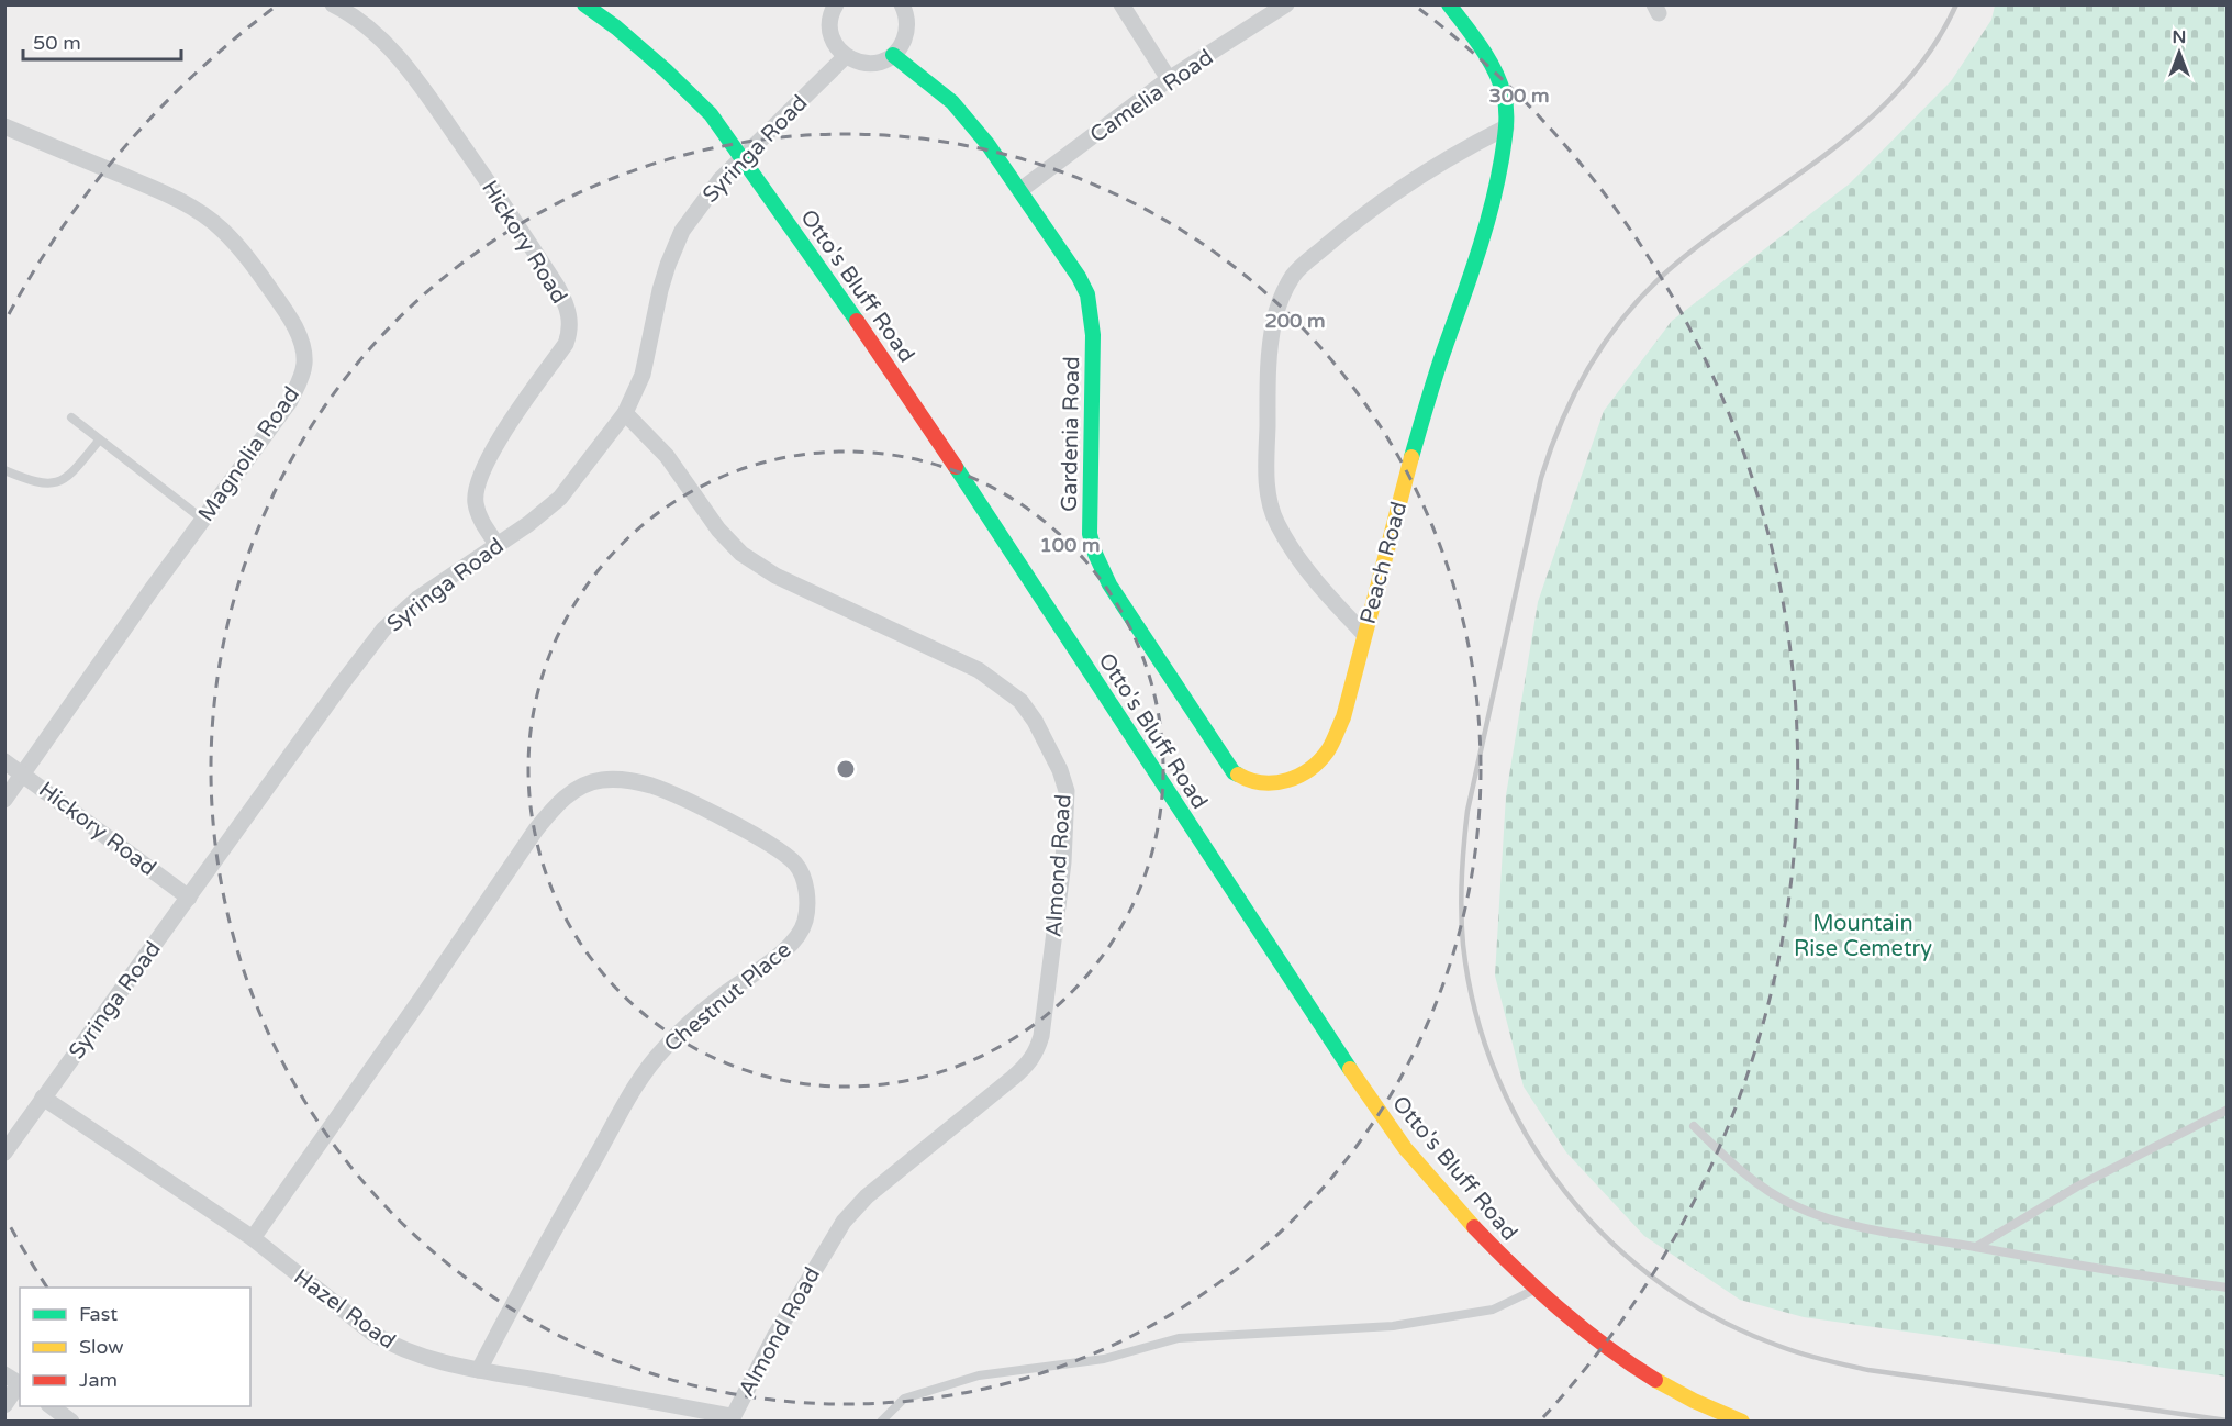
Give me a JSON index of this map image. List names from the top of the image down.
{
  "streets": {
    "main road": ["Otto's Bluff Road", "Gardenia Road", "Peach Road"],
    "street": [
      "Camelia Road",
      "Syringa Road",
      "Hickory Road",
      "Magnolia Road",
      "Almond Road",
      "Chestnut Place",
      "Hazel Road"
    ]
  },
  "crossings": [
    ["Camelia Road", "Gardenia Road"],
    ["Syringa Road", "Hickory Road"],
    ["Syringa Road", "Otto's Bluff Road"],
    ["Syringa Road", "Almond Road"],
    ["Syringa Road", "Hazel Road"],
    ["Hickory Road", "Magnolia Road"],
    ["Gardenia Road", "Peach Road"],
    ["Almond Road", "Hazel Road"],
    ["Chestnut Place", "Hazel Road"]
  ],
  "parks": ["Mountain Rise Cemetry"],
  "legend": ["Fast", "Slow", "Jam"],
  "scale_bar": "50 m",
  "north": "top",
  "rings": ["300 m", "200 m", "100 m"]
}
